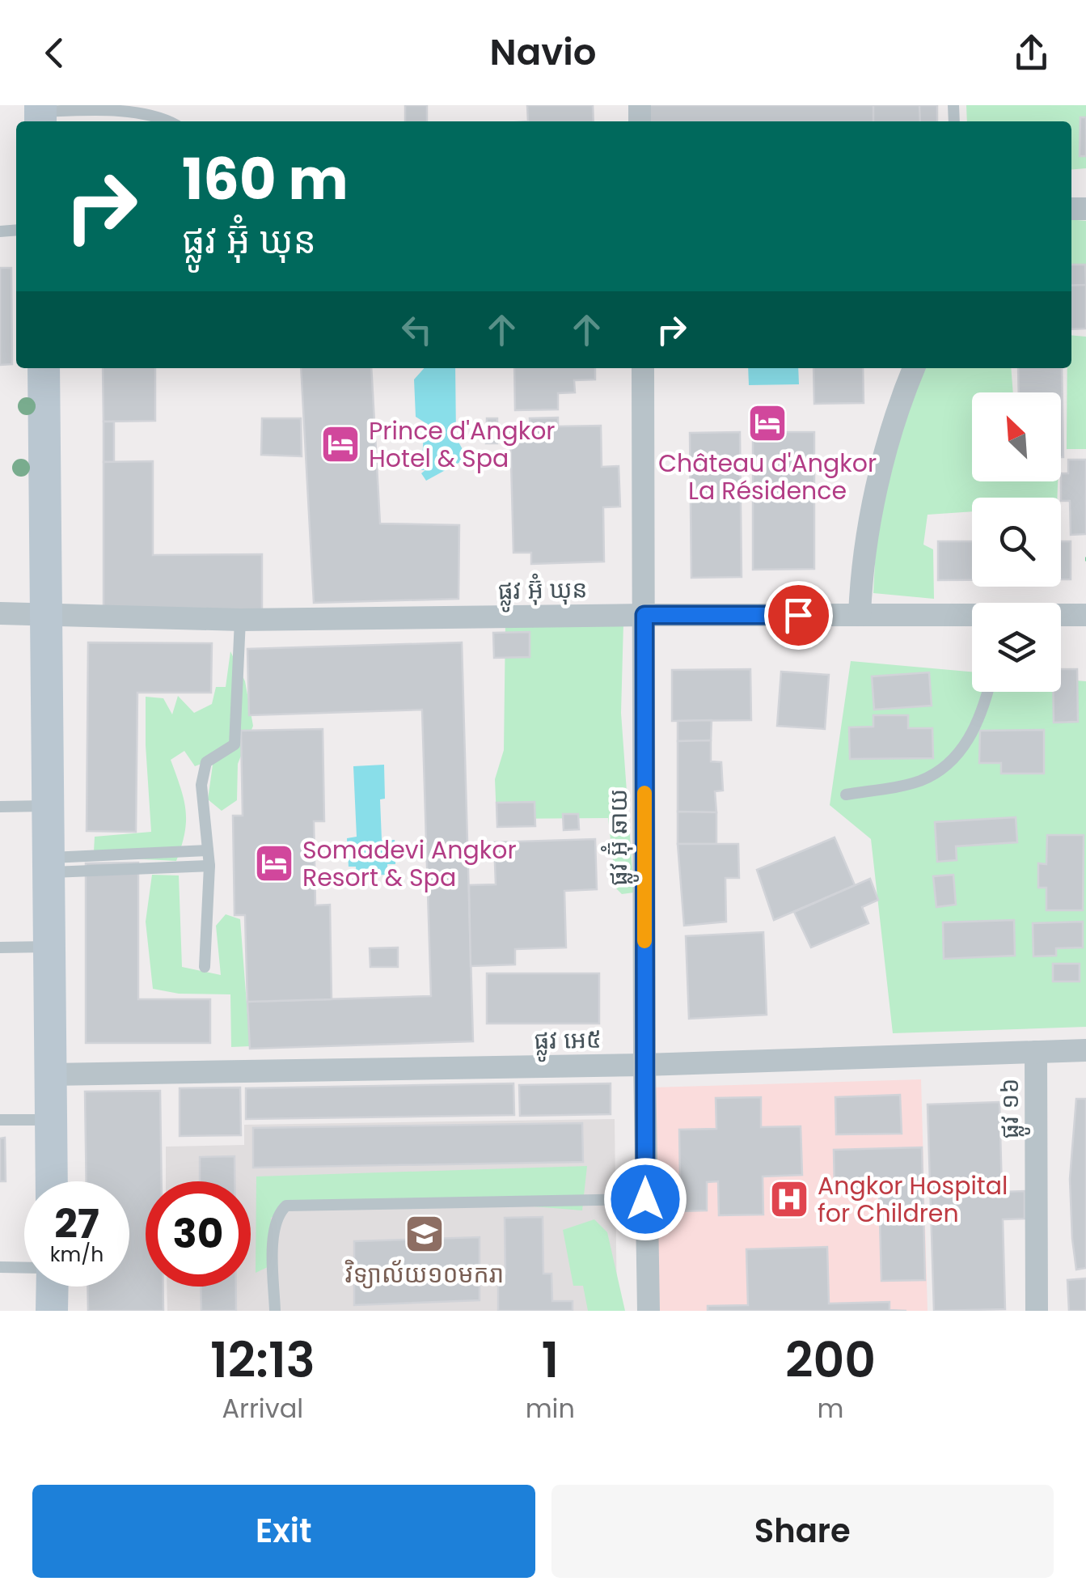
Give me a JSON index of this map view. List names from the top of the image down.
{
  "streets": {
    "street": [
      "ផ្លូវ អ៊ុំ ឃុន",
      "ផ្លូវ អ៊ុំ ឆាយ",
      "ផ្លូវ អេ៥",
      "ផ្លូវ ១៦"
    ]
  },
  "crossings": [
    ["ផ្លូវ អ៊ុំ ឃុន", "ផ្លូវ អ៊ុំ ឆាយ"],
    ["ផ្លូវ អ៊ុំ ឆាយ", "ផ្លូវ អេ៥"],
    ["ផ្លូវ អេ៥", "ផ្លូវ ១៦"]
  ],
  "places": {
    "hotel": ["Château d'Angkor La Résidence", "Prince d'Angkor Hotel & Spa", "Somadevi Angkor Resort & Spa"],
    "hospital": ["Angkor Hospital for Children"],
    "school or university": ["វិទ្យាល័យ១០មករា"]
  },
  "north": "top left",
  "page": {
    "header": "Navio",
    "turn": ["160 m", "ផ្លូវ អ៊ុំ ឃុន"],
    "speed": "27 km/h",
    "limit": "30",
    "eta": [
      "12:13",
      "Arrival",
      "1",
      "min",
      "200",
      "m"
    ],
    "buttons": ["Exit", "Share"]
  }
}
